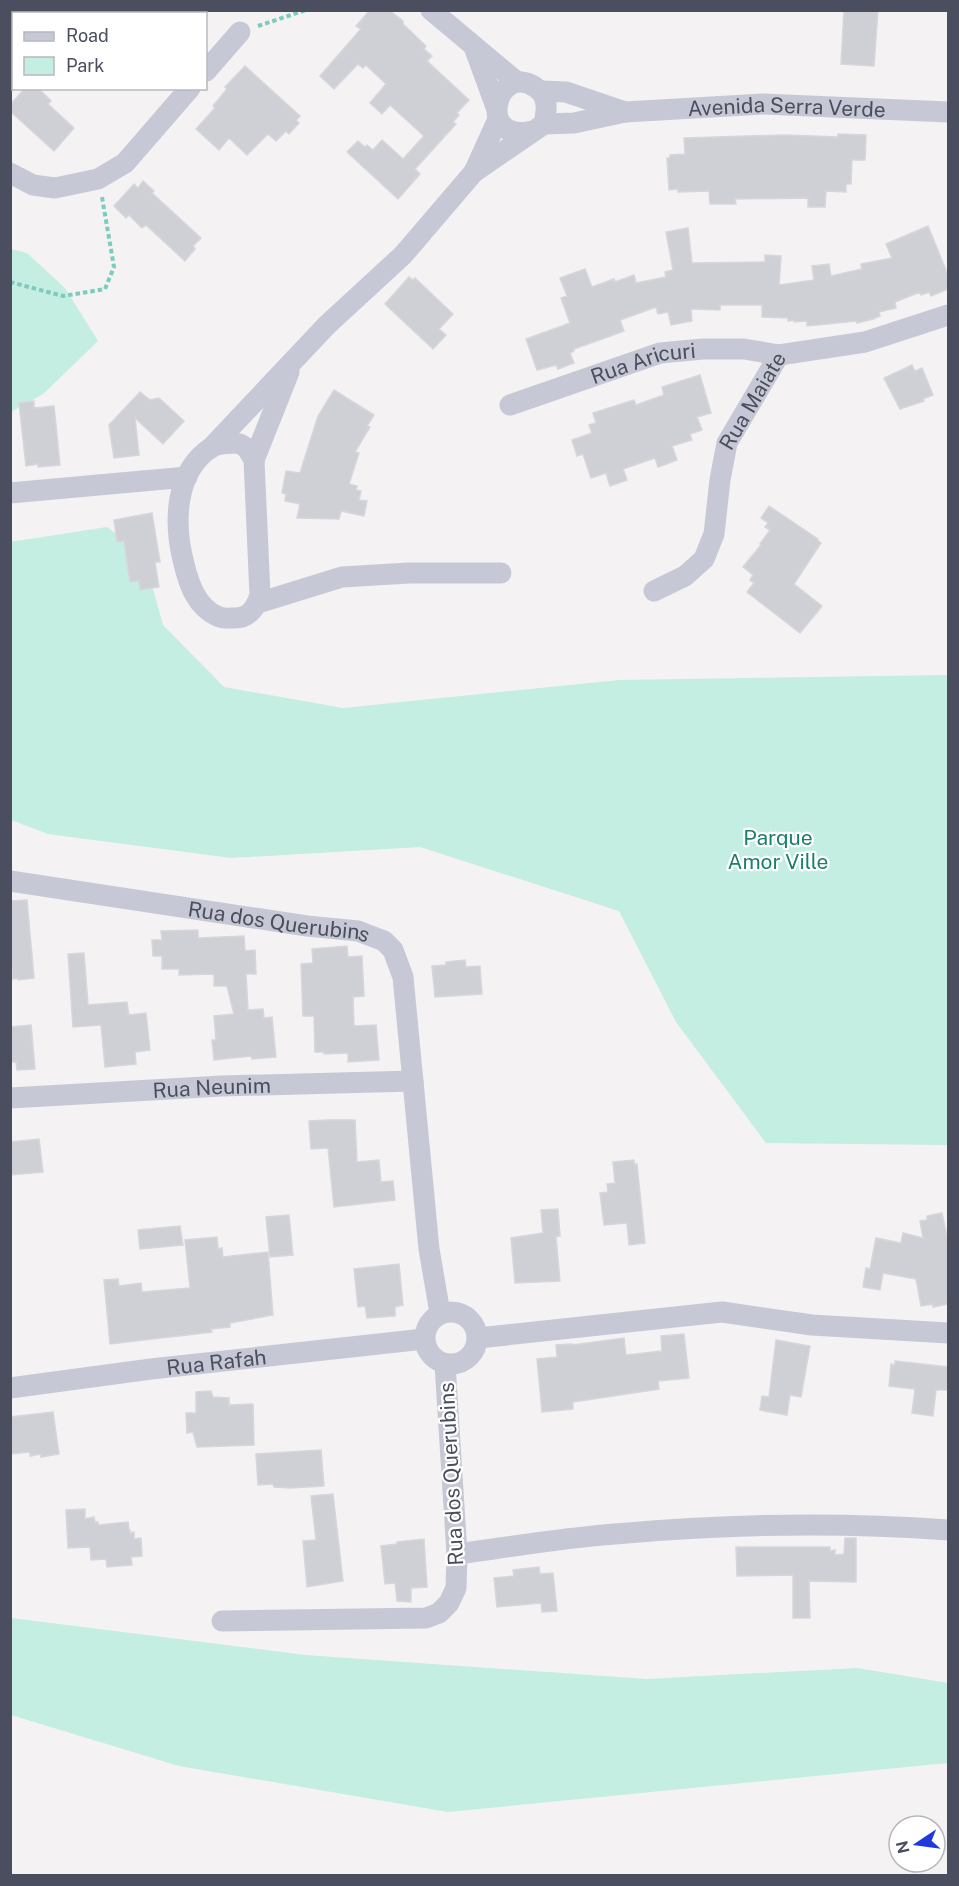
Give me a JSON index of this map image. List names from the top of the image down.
{
  "streets": {
    "street": [
      "Avenida Serra Verde",
      "Rua Aricuri",
      "Rua Maiate",
      "Rua dos Querubins",
      "Rua Neunim",
      "Rua Rafah"
    ]
  },
  "crossings": [
    ["Rua Aricuri", "Rua Maiate"],
    ["Rua dos Querubins", "Rua Neunim"],
    ["Rua dos Querubins", "Rua Rafah"]
  ],
  "parks": ["Parque Amor Ville"],
  "legend": ["Road", "Park"],
  "north": "left"
}
